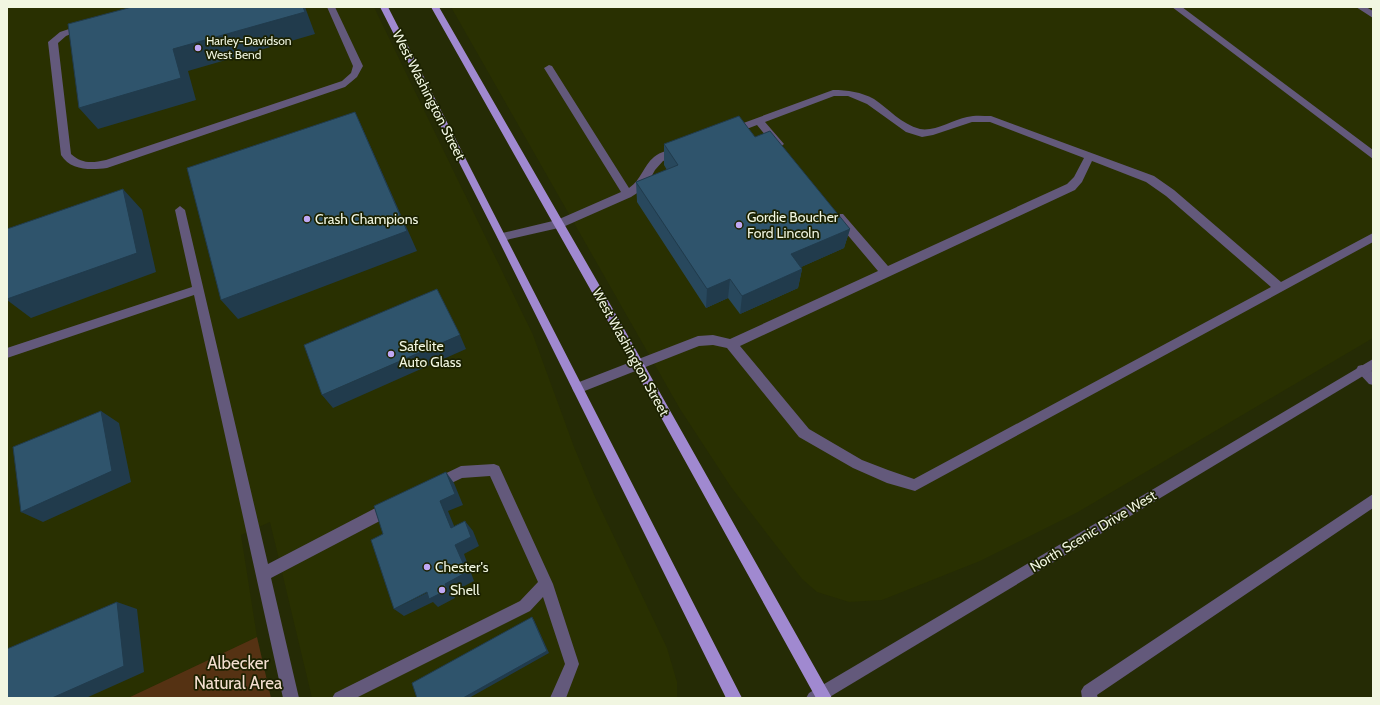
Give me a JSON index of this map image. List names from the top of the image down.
{
  "streets": {
    "main road": ["West Washington Street"],
    "street": ["North Scenic Drive West"]
  },
  "crossings": [
    ["West Washington Street", "North Scenic Drive West"]
  ],
  "parks": ["Albecker Natural Area"],
  "places": [
    "Harley-Davidson West Bend",
    "Crash Champions",
    "Gordie Boucher Ford Lincoln",
    "Safelite Auto Glass",
    "Chester's",
    "Shell"
  ]
}
